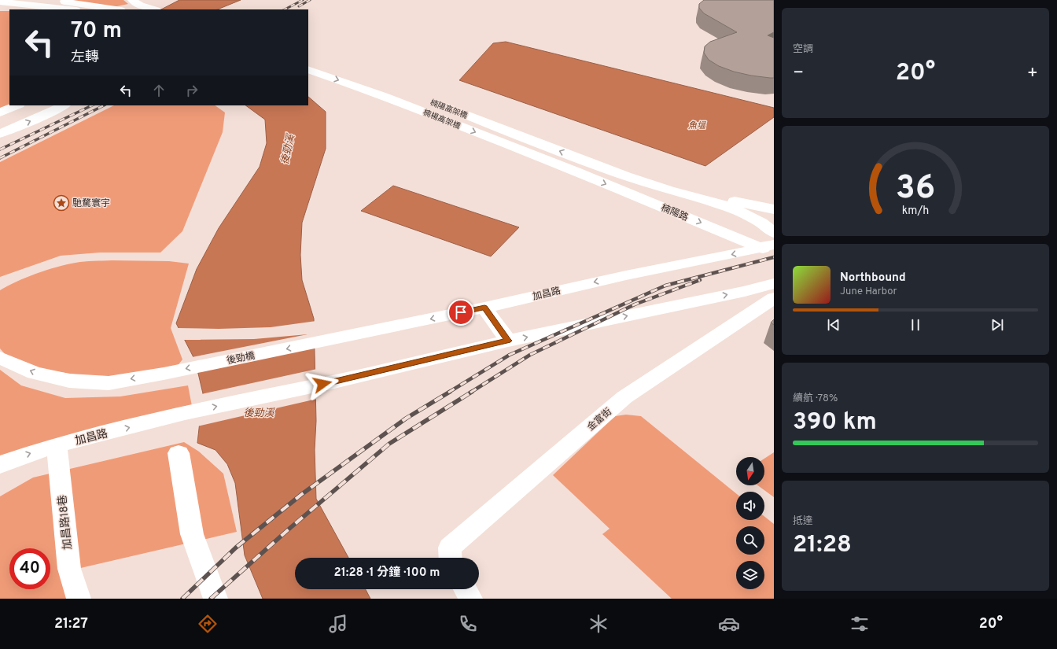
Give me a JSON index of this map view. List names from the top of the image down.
{
  "streets": {
    "street": [
      "楠陽高架橋",
      "楠楊高架橋",
      "楠陽路",
      "加昌路",
      "後勁橋",
      "金富街",
      "加昌路18巷"
    ]
  },
  "crossings": [
    ["楠楊高架橋", "楠陽路"],
    ["楠陽路", "加昌路"],
    ["加昌路", "後勁橋"],
    ["加昌路", "加昌路18巷"]
  ],
  "one_way": ["楠陽高架橋", "後勁橋"],
  "water": ["魚塭", "後勁溪"],
  "places": {
    "place": ["馳騖寰宇"]
  },
  "north": "bottom",
  "page": {
    "tile": [
      "空調",
      ["續航 · 78%", "390 km"],
      ["抵達", "21:28"]
    ],
    "turn": ["70 m", "左轉"],
    "heat": ["−", "20°", "+"],
    "song": ["Northbound", "June Harbor"],
    "limit": "40",
    "trip": "21:28 · 1 分鐘 · 100 m",
    "tabs": ["21:27", "20°"],
    "gauge": ["36", "km/h"]
  }
}
